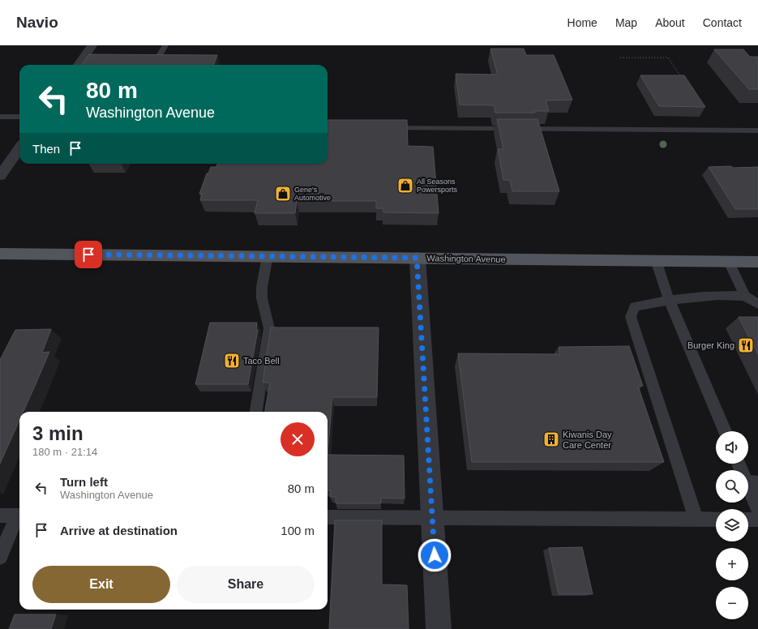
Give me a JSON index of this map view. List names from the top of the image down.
{
  "streets": {
    "main road": ["Washington Avenue"]
  },
  "places": {
    "shop": ["All Seasons Powersports", "Gene's Automotive"],
    "restaurant": ["Burger King", "Taco Bell"],
    "building": ["Kiwanis Day Care Center"]
  },
  "page": {
    "header": "Navio",
    "nav": [
      "Home",
      "Map",
      "About",
      "Contact"
    ],
    "turn": ["80 m", "Washington Avenue"],
    "then": "Then",
    "heading": ["3 min", "180 m · 21:14"],
    "map_buttons": ["+", "−"],
    "list": [
      {
        "name": "Turn left",
        "note": "Washington Avenue",
        "value": "80 m"
      },
      {
        "name": "Arrive at destination",
        "value": "100 m"
      }
    ],
    "buttons": ["Exit", "Share"]
  }
}
